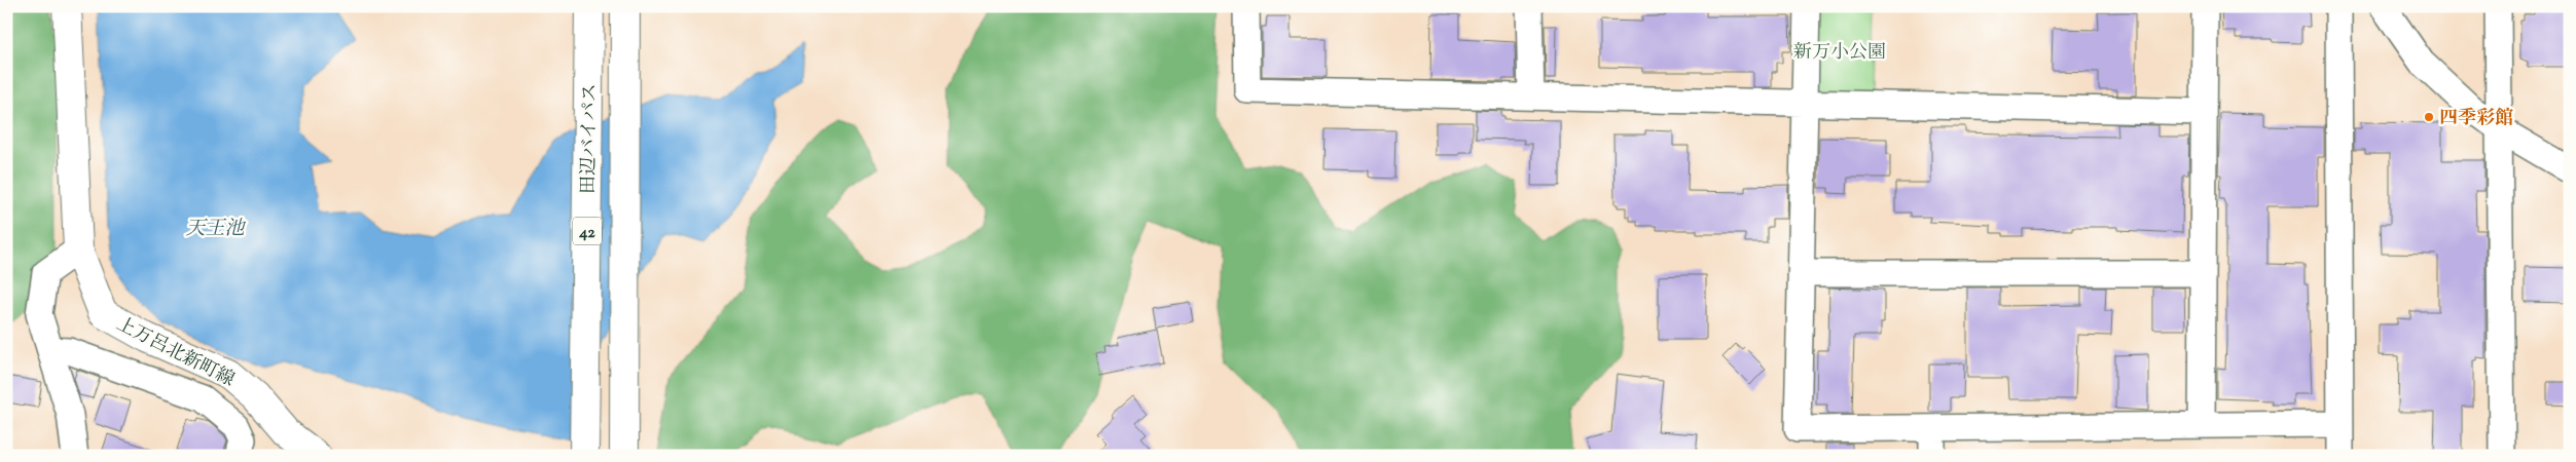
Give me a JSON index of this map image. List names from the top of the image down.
{
  "streets": {
    "main road": ["田辺バイパス", "42", "上万呂北新町線"]
  },
  "water": ["天王池"],
  "parks": ["新万小公園"],
  "places": ["四季彩館"]
}
